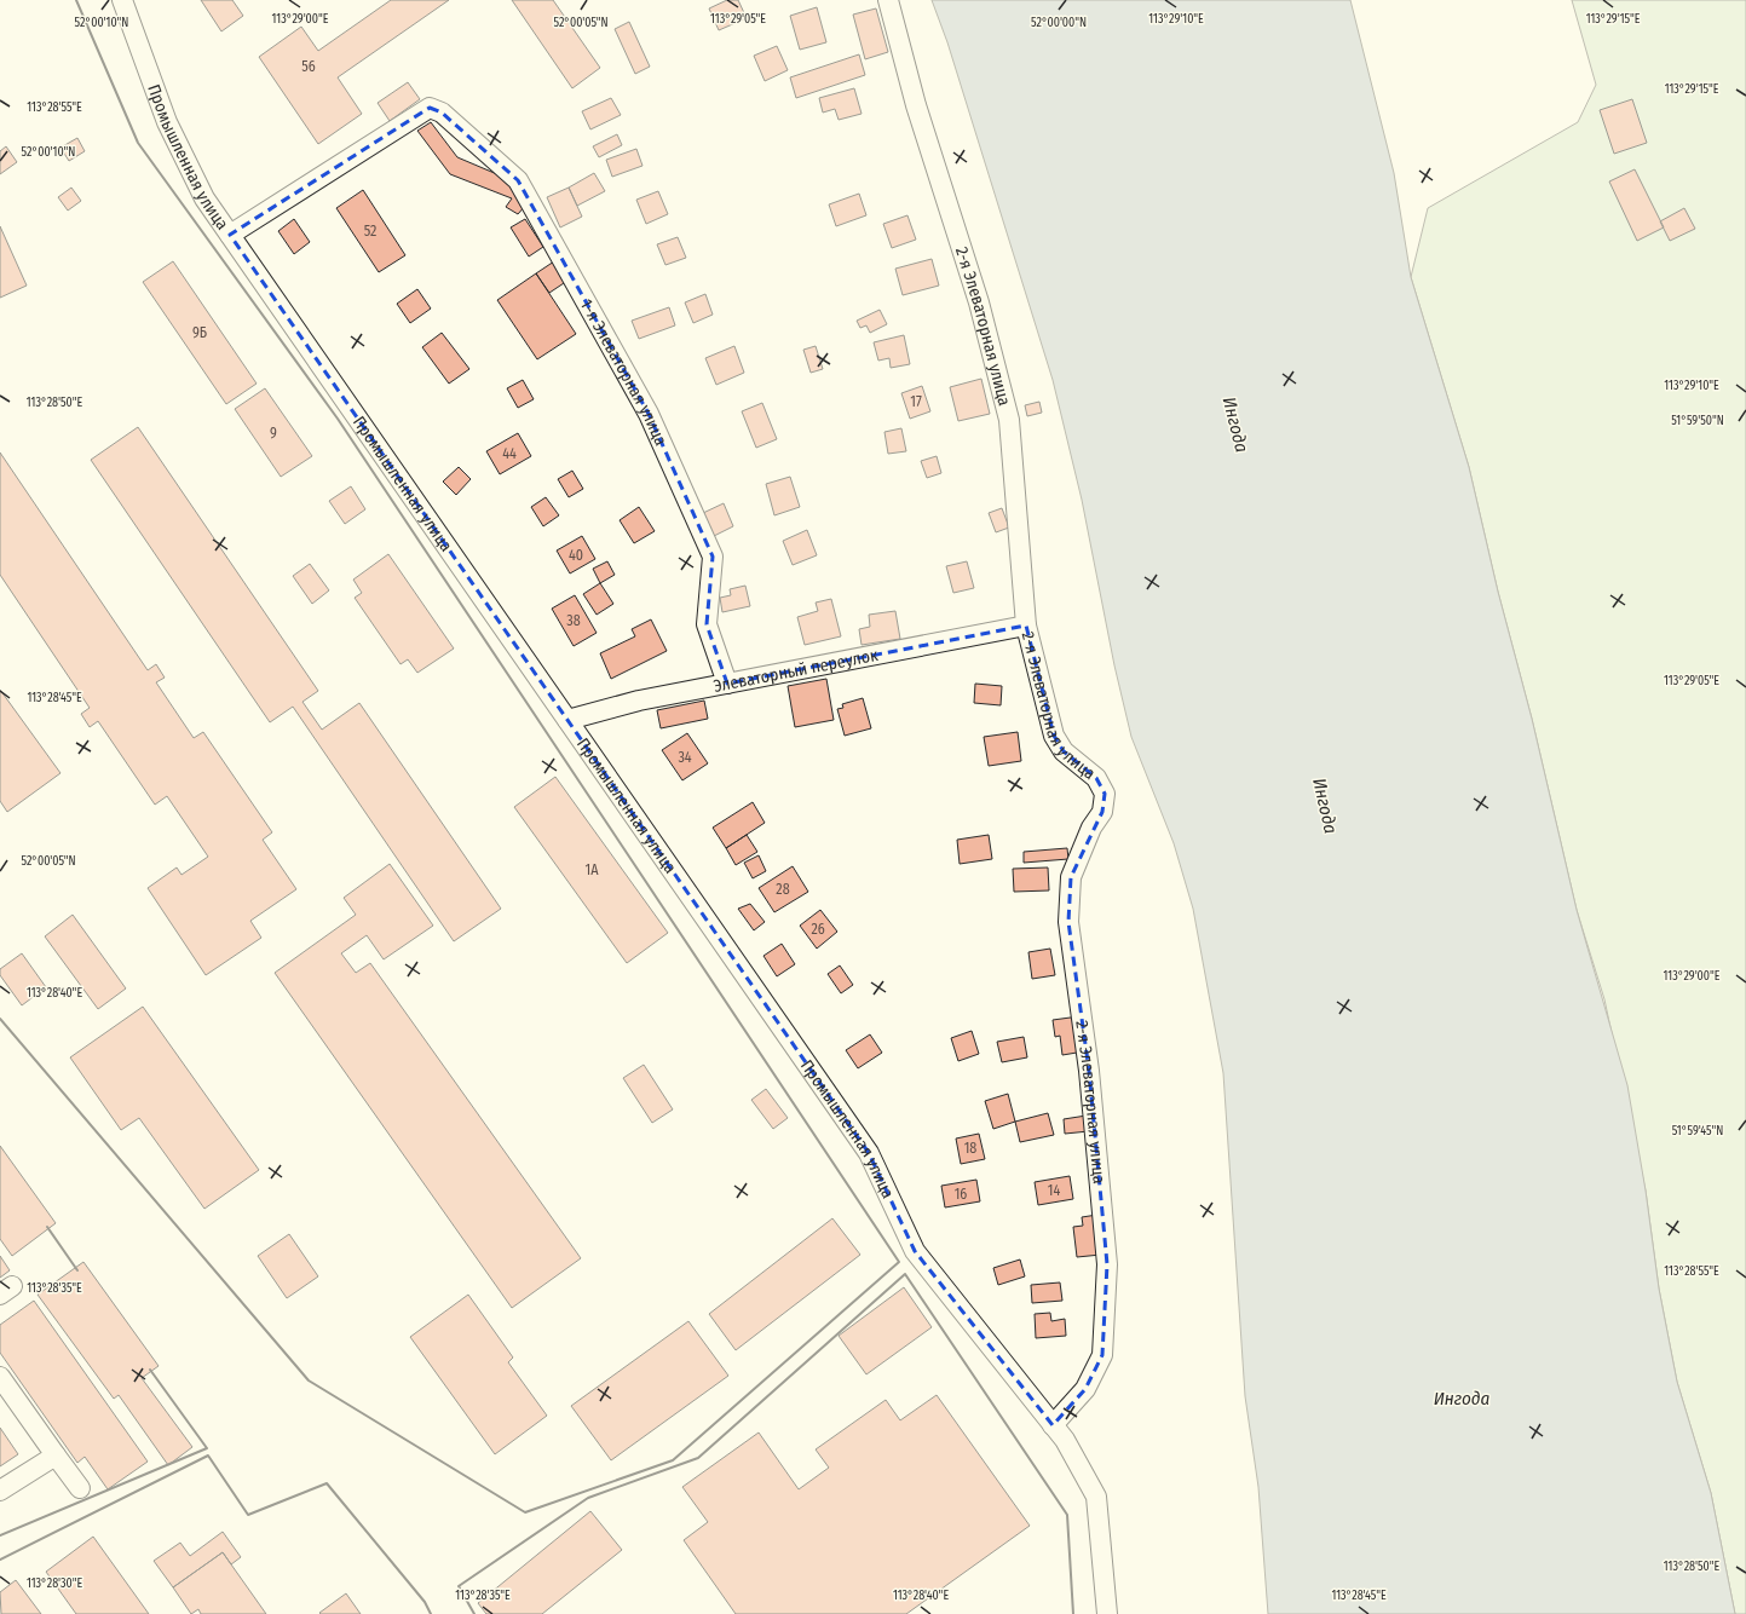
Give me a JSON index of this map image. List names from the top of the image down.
{
  "streets": {
    "street": [
      "Промышленная улица",
      "2-я Элеваторная улица",
      "1-я Элеваторная улица",
      "Элеваторный переулок"
    ]
  },
  "crossings": [
    ["Промышленная улица", "2-я Элеваторная улица"],
    ["Промышленная улица", "1-я Элеваторная улица"],
    ["Промышленная улица", "Элеваторный переулок"],
    ["2-я Элеваторная улица", "Элеваторный переулок"],
    ["1-я Элеваторная улица", "Элеваторный переулок"]
  ],
  "water": ["Ингода"],
  "house_numbers": [
    "56",
    "52",
    "9Б",
    "17",
    "9",
    "44",
    "40",
    "38",
    "34",
    "1А",
    "28",
    "26",
    "18",
    "14",
    "16"
  ],
  "coordinates": [
    "113°29'00\"E",
    "113°29'05\"E",
    "113°29'10\"E",
    "113°29'15\"E",
    "52°00'10\"N",
    "52°00'05\"N",
    "52°00'00\"N",
    "113°28'55\"E",
    "113°28'50\"E",
    "51°59'50\"N",
    "113°28'45\"E",
    "113°28'40\"E",
    "51°59'45\"N",
    "113°28'35\"E",
    "113°28'30\"E"
  ]
}
